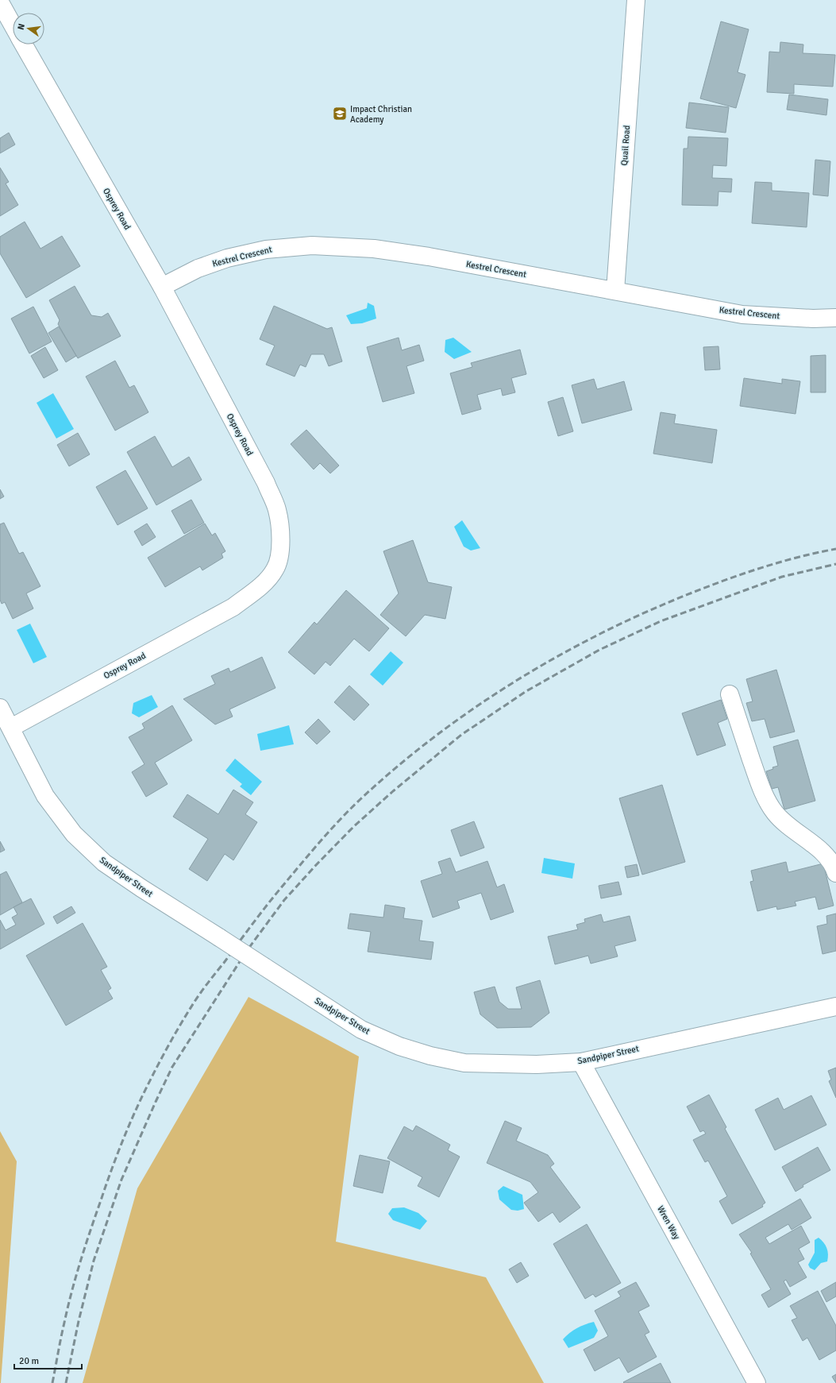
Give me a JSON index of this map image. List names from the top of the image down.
{
  "streets": {
    "street": [
      "Quail Road",
      "Osprey Road",
      "Kestrel Crescent",
      "Sandpiper Street",
      "Wren Way"
    ]
  },
  "crossings": [
    ["Quail Road", "Kestrel Crescent"],
    ["Osprey Road", "Kestrel Crescent"],
    ["Osprey Road", "Sandpiper Street"],
    ["Sandpiper Street", "Wren Way"]
  ],
  "places": {
    "school or university": ["Impact Christian Academy"]
  },
  "scale_bar": "20 m",
  "north": "left"
}
